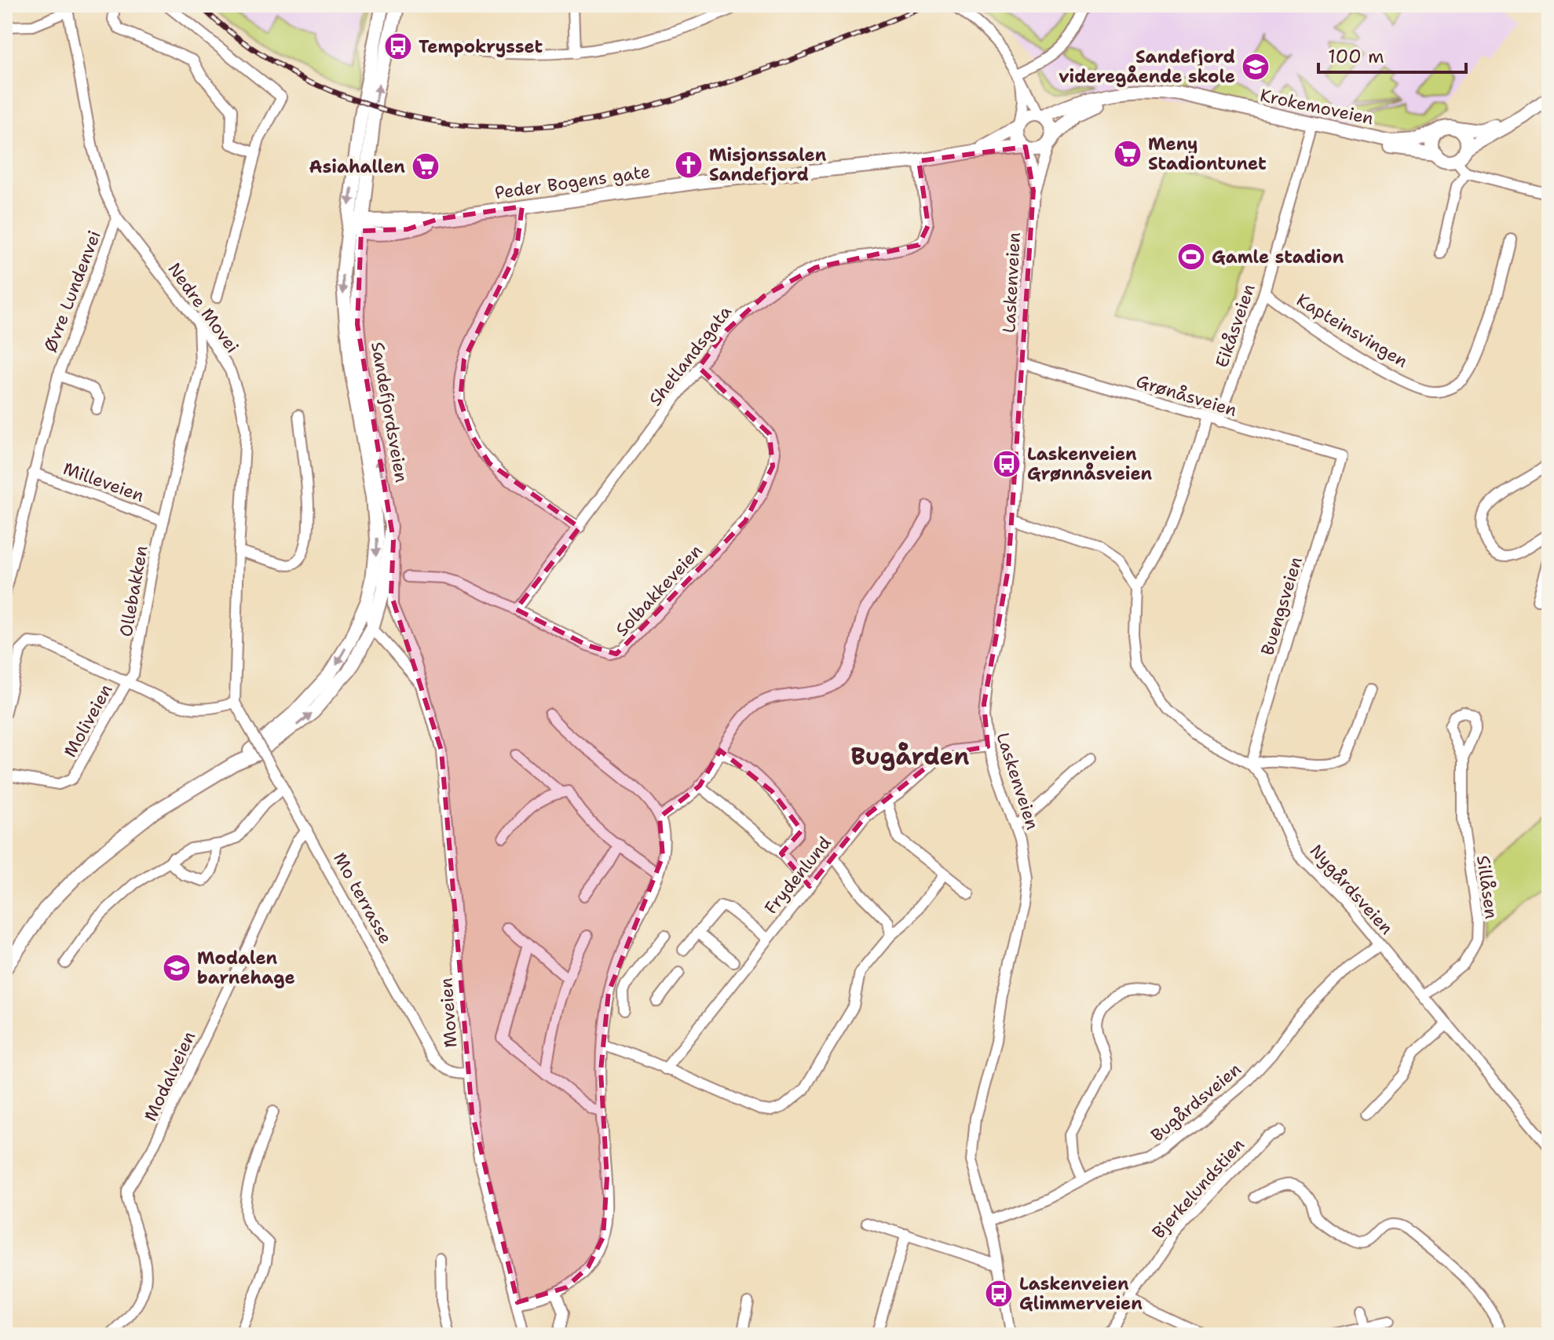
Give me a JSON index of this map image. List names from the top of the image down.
{
  "streets": {
    "main road": ["Krokemoveien", "Peder Bogens gate", "Sandefjordsveien"],
    "street": [
      "Laskenveien",
      "Øvre Lundenvei",
      "Nedre Movei",
      "Eikåsveien",
      "Kapteinsvingen",
      "Shetlandsgata",
      "Grønåsveien",
      "Milleveien",
      "Solbakkeveien",
      "Ollebakken",
      "Buengsveien",
      "Moliveien",
      "Frydenlund",
      "Sillåsen",
      "Nygårdsveien",
      "Mo terrasse",
      "Moveien",
      "Modalveien",
      "Bugårdsveien",
      "Bjerkelundstien"
    ]
  },
  "crossings": [
    ["Krokemoveien", "Peder Bogens gate"],
    ["Krokemoveien", "Laskenveien"],
    ["Krokemoveien", "Eikåsveien"],
    ["Peder Bogens gate", "Laskenveien"],
    ["Peder Bogens gate", "Shetlandsgata"],
    ["Peder Bogens gate", "Sandefjordsveien"],
    ["Laskenveien", "Grønåsveien"],
    ["Laskenveien", "Frydenlund"],
    ["Laskenveien", "Bugårdsveien"],
    ["Øvre Lundenvei", "Nedre Movei"],
    ["Øvre Lundenvei", "Milleveien"],
    ["Nedre Movei", "Ollebakken"],
    ["Nedre Movei", "Moliveien"],
    ["Nedre Movei", "Mo terrasse"],
    ["Eikåsveien", "Kapteinsvingen"],
    ["Eikåsveien", "Grønåsveien"],
    ["Shetlandsgata", "Solbakkeveien"],
    ["Grønåsveien", "Buengsveien"],
    ["Sandefjordsveien", "Moveien"],
    ["Milleveien", "Ollebakken"],
    ["Ollebakken", "Moliveien"],
    ["Buengsveien", "Nygårdsveien"],
    ["Moliveien", "Mo terrasse"],
    ["Sillåsen", "Nygårdsveien"],
    ["Nygårdsveien", "Bugårdsveien"],
    ["Mo terrasse", "Moveien"],
    ["Mo terrasse", "Modalveien"]
  ],
  "districts": ["Bugården"],
  "places": {
    "bus stop": ["Tempokrysset", "Laskenveien Grønnåsveien", "Laskenveien Glimmerveien"],
    "school or university": ["Sandefjord videregående skole", "Modalen barnehage"],
    "supermarket": ["Meny Stadiontunet", "Asiahallen"],
    "church": ["Misjonssalen Sandefjord"],
    "sports": ["Gamle stadion"]
  },
  "scale_bar": "100 m"
}
